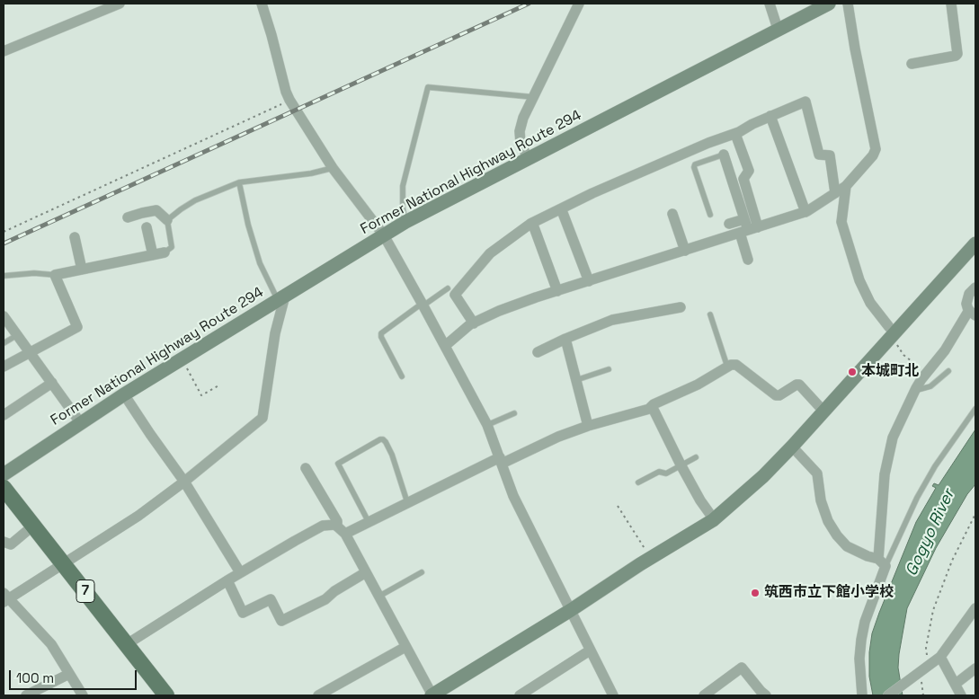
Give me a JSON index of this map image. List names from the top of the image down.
{
  "streets": {
    "main road": ["7"],
    "street": ["Former National Highway Route 294"]
  },
  "water": ["Gogyo River"],
  "places": ["本城町北", "筑西市立下館小学校"],
  "scale_bar": "100 m"
}
